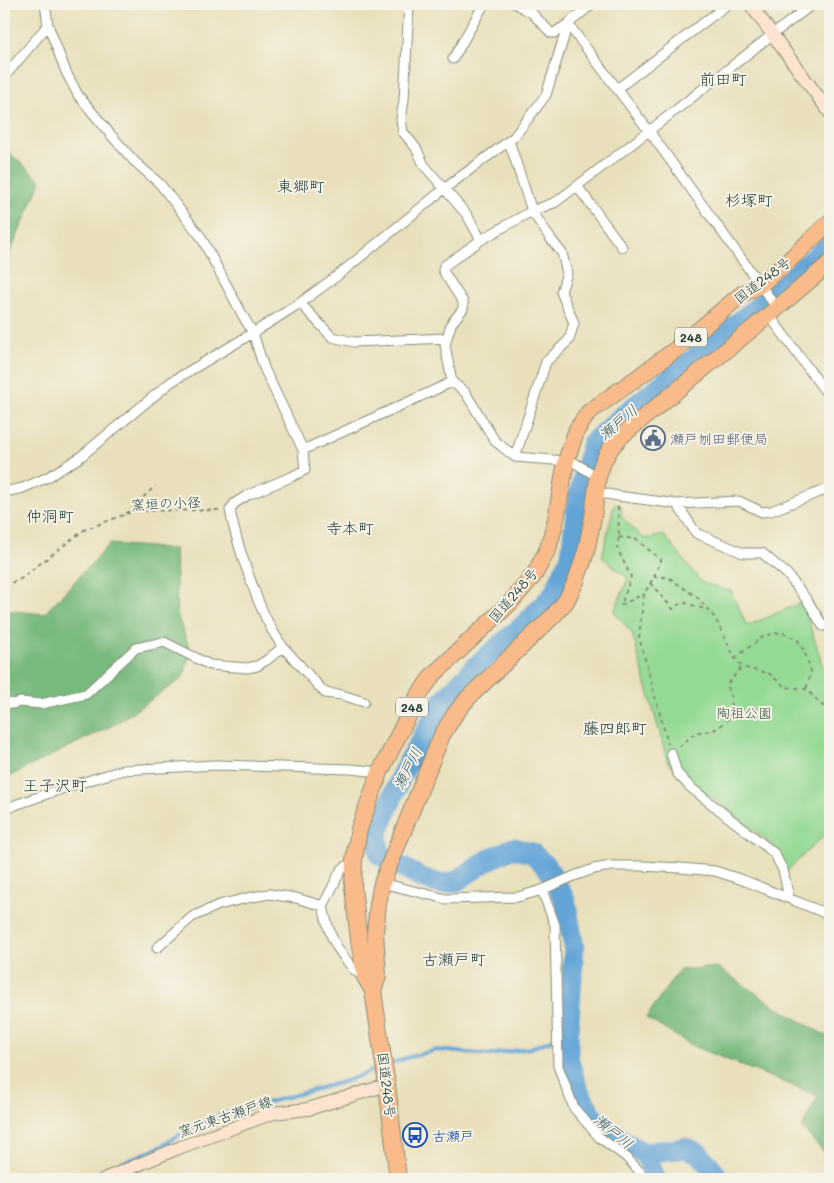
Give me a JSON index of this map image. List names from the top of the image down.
{
  "streets": {
    "highway": ["国道248号", "248"],
    "main road": ["窯元東古瀬戸線"],
    "path": ["窯垣の小径"]
  },
  "crossings": [
    ["国道248号", "窯元東古瀬戸線"]
  ],
  "districts": [
    "前田町",
    "東郷町",
    "杉塚町",
    "仲洞町",
    "寺本町",
    "藤四郎町",
    "王子沢町",
    "古瀬戸町"
  ],
  "water": ["瀬戸川"],
  "parks": ["陶祖公園"],
  "places": {
    "public building": ["瀬戸刎田郵便局"],
    "bus stop": ["古瀬戸"]
  }
}
